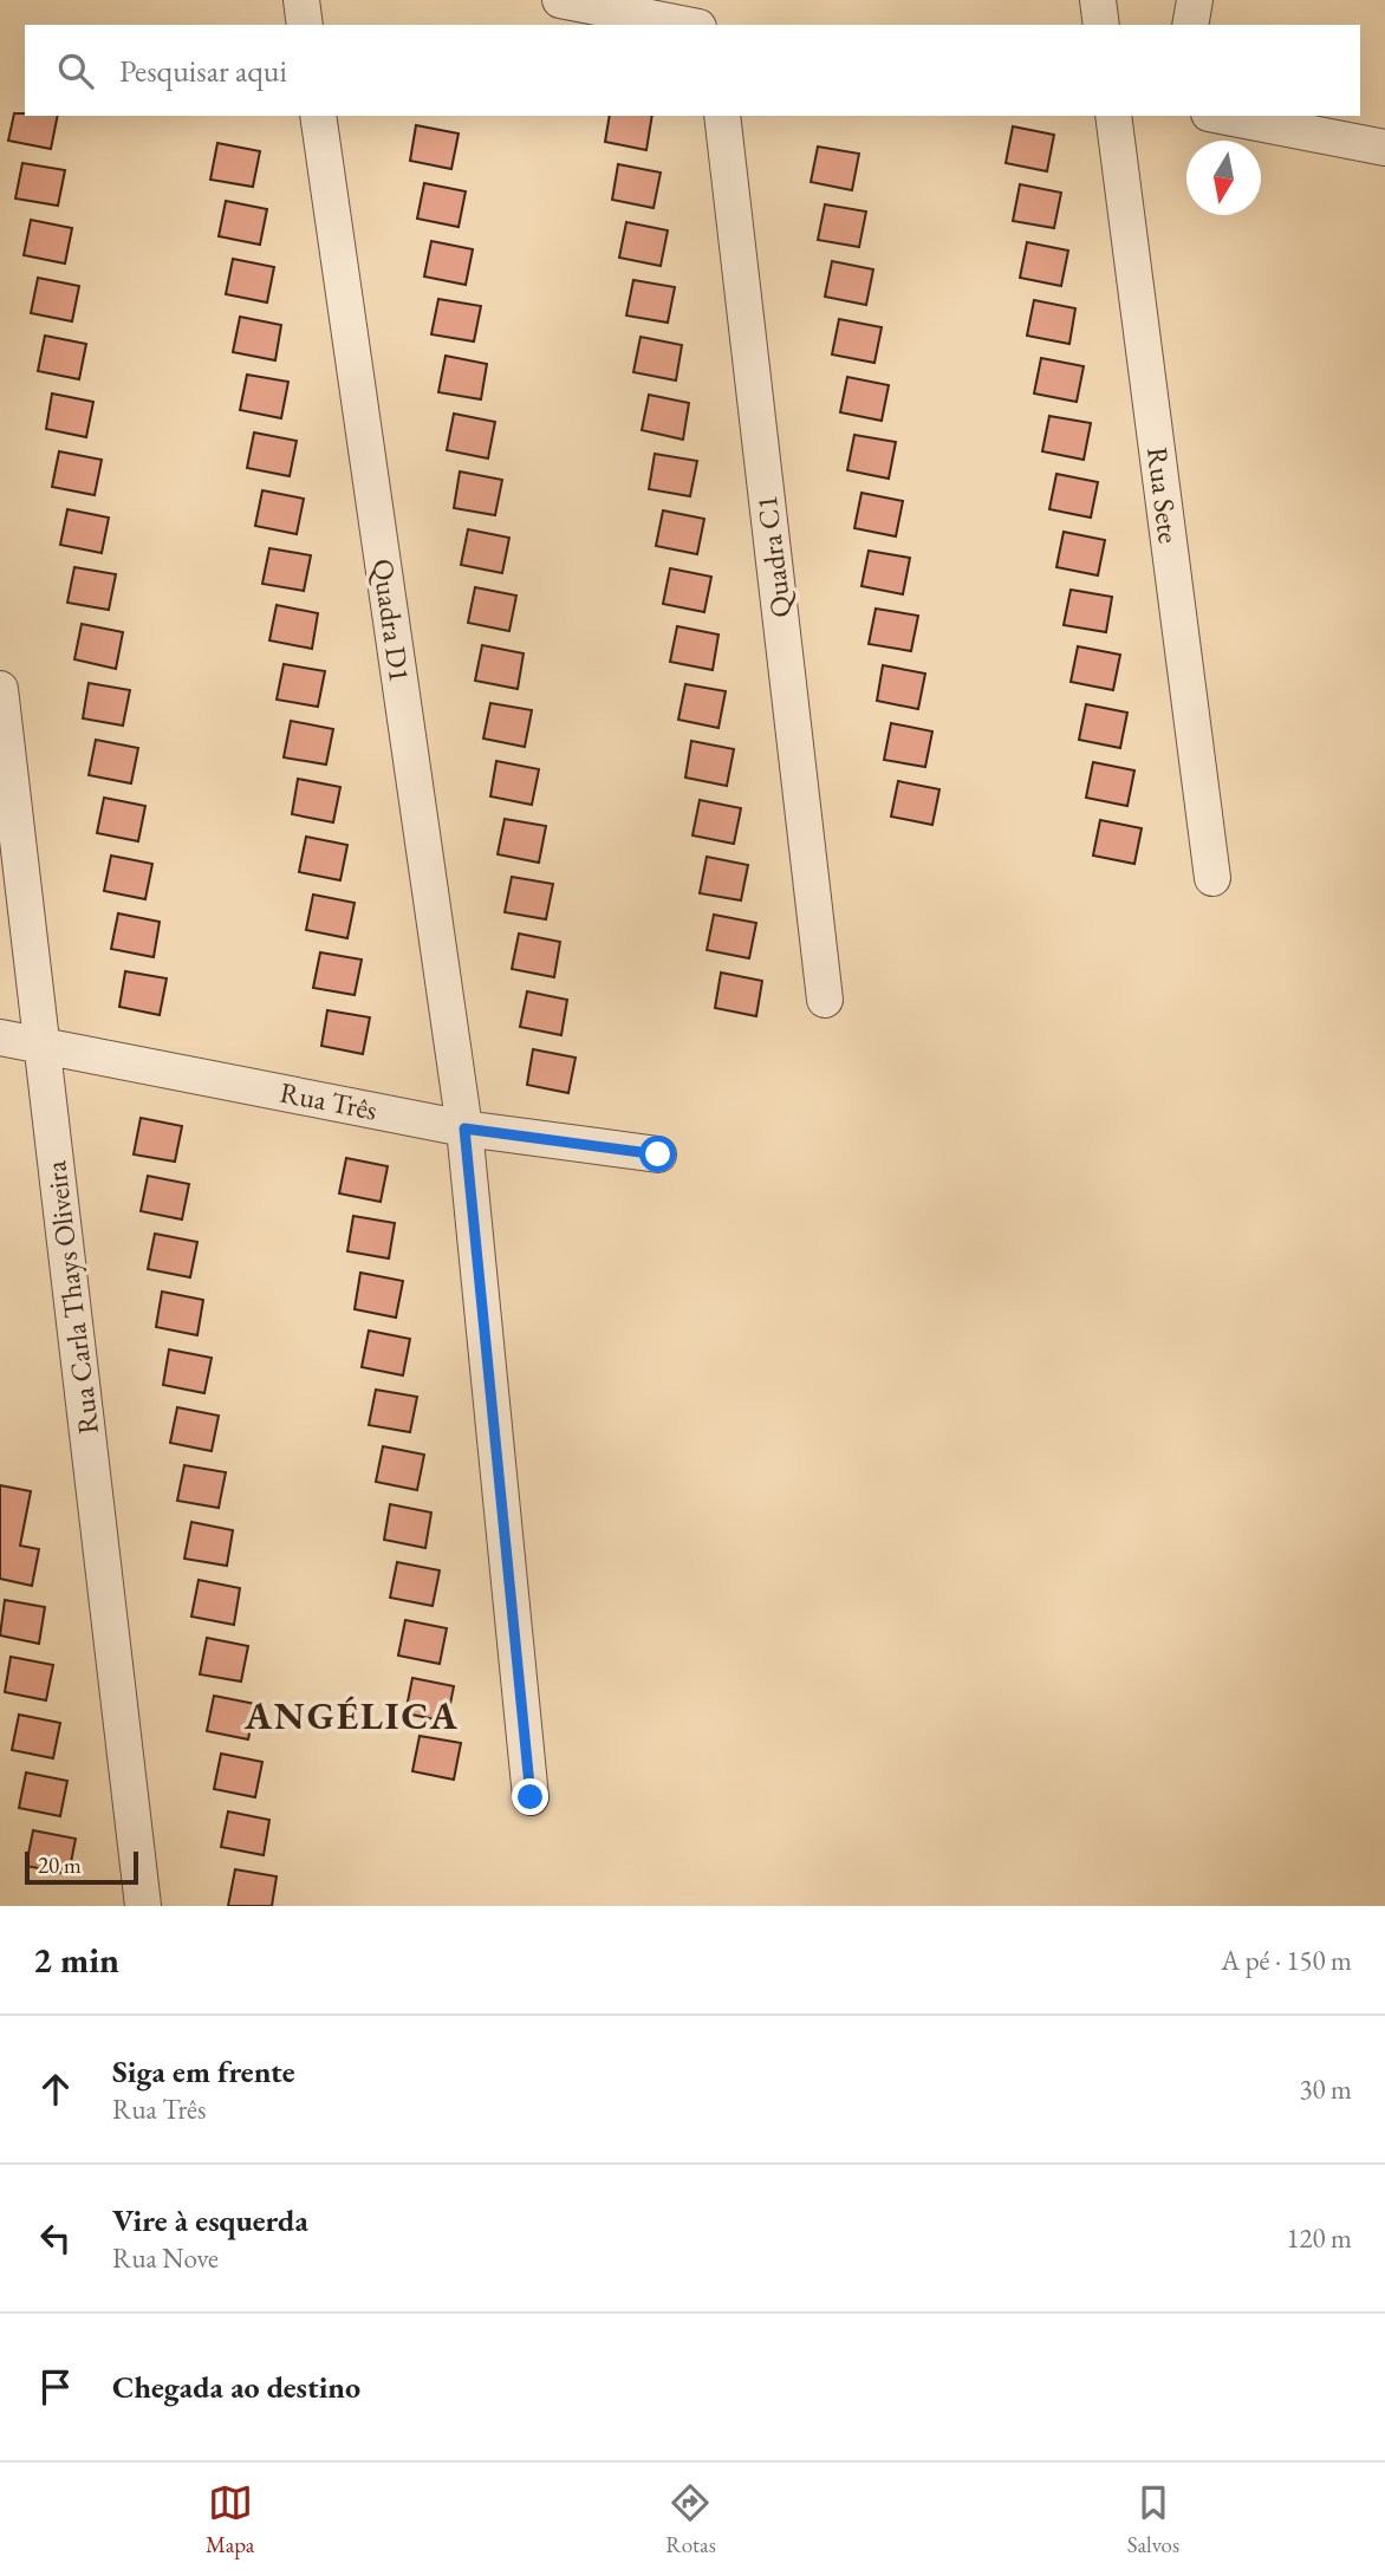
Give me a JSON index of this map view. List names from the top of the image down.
{
  "streets": {
    "street": [
      "Rua Sete",
      "Quadra C1",
      "Quadra D1",
      "Rua Três",
      "Rua Carla Thays Oliveira"
    ]
  },
  "crossings": [
    ["Quadra D1", "Rua Três"],
    ["Rua Três", "Rua Carla Thays Oliveira"]
  ],
  "districts": ["ANGÉLICA"],
  "scale_bar": "20 m",
  "north": "bottom",
  "page": {
    "search": "Pesquisar aqui",
    "scale": "20 m",
    "heading": ["2 min", "A pé · 150 m"],
    "list": [
      ["Siga em frente", "Rua Três", "30 m"],
      ["Vire à esquerda", "Rua Nove", "120 m"],
      "Chegada ao destino"
    ],
    "nav": ["Mapa", "Rotas", "Salvos"]
  }
}
